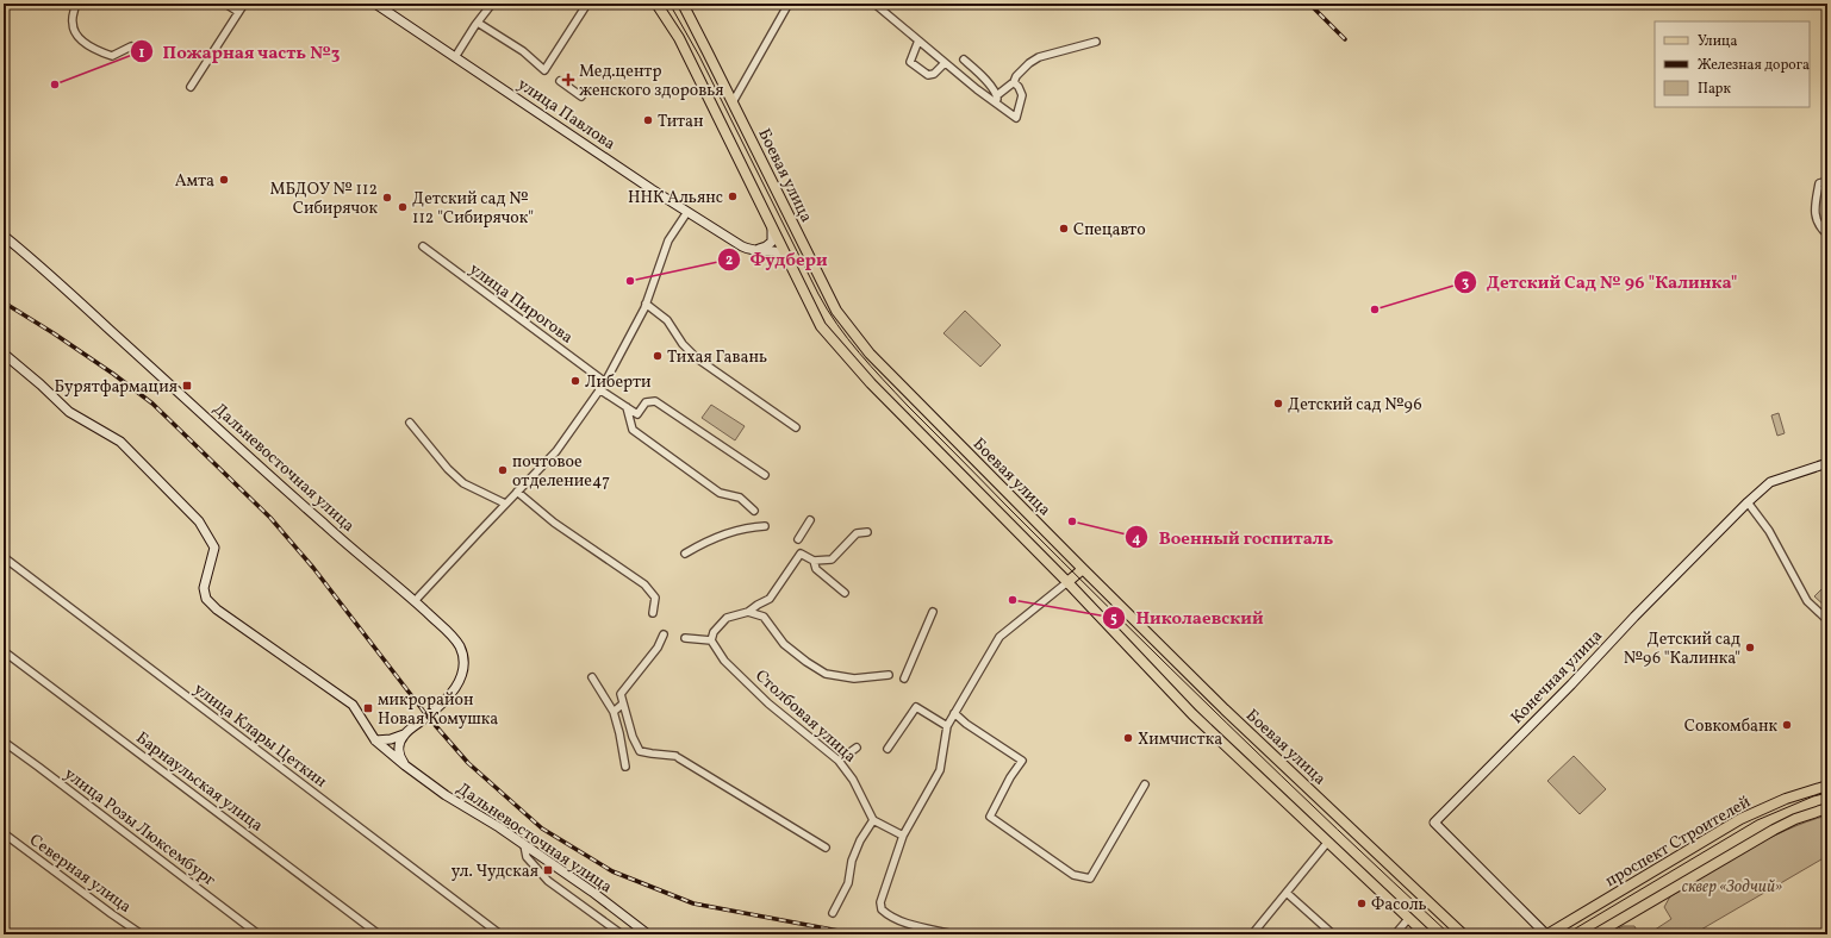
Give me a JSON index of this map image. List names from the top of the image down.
{
  "streets": {
    "main road": ["Боевая улица", "проспект Строителей"],
    "street": [
      "улица Павлова",
      "улица Пирогова",
      "Дальневосточная улица",
      "Конечная улица",
      "Столбовая улица",
      "улица Клары Цеткин",
      "Барнаульская улица",
      "улица Розы Люксембург",
      "Северная улица"
    ]
  },
  "crossings": [
    ["Конечная улица", "проспект Строителей"]
  ],
  "parks": ["сквер «Зодчий»"],
  "places": {
    "health": ["Мед.центр женского здоровья"],
    "other": [
      "Пожарная часть №3",
      "Титан",
      "Амта",
      "ННК Альянс",
      "МБДОУ № 112 Сибирячок",
      "Детский сад № 112 \"Сибирячок\"",
      "Спецавто",
      "Фудбери",
      "Детский Сад № 96 \"Калинка\"",
      "Тихая Гавань",
      "Либерти",
      "Детский сад №96",
      "почтовое отделение47",
      "Военный госпиталь",
      "Николаевский",
      "Детский сад №96 \"Калинка\"",
      "Совкомбанк",
      "Химчистка",
      "Фасоль"
    ],
    "transit": ["Бурятфармация", "микрорайон Новая Комушка", "ул. Чудская"]
  },
  "legend": ["Улица", "Железная дорога", "Парк"]
}
